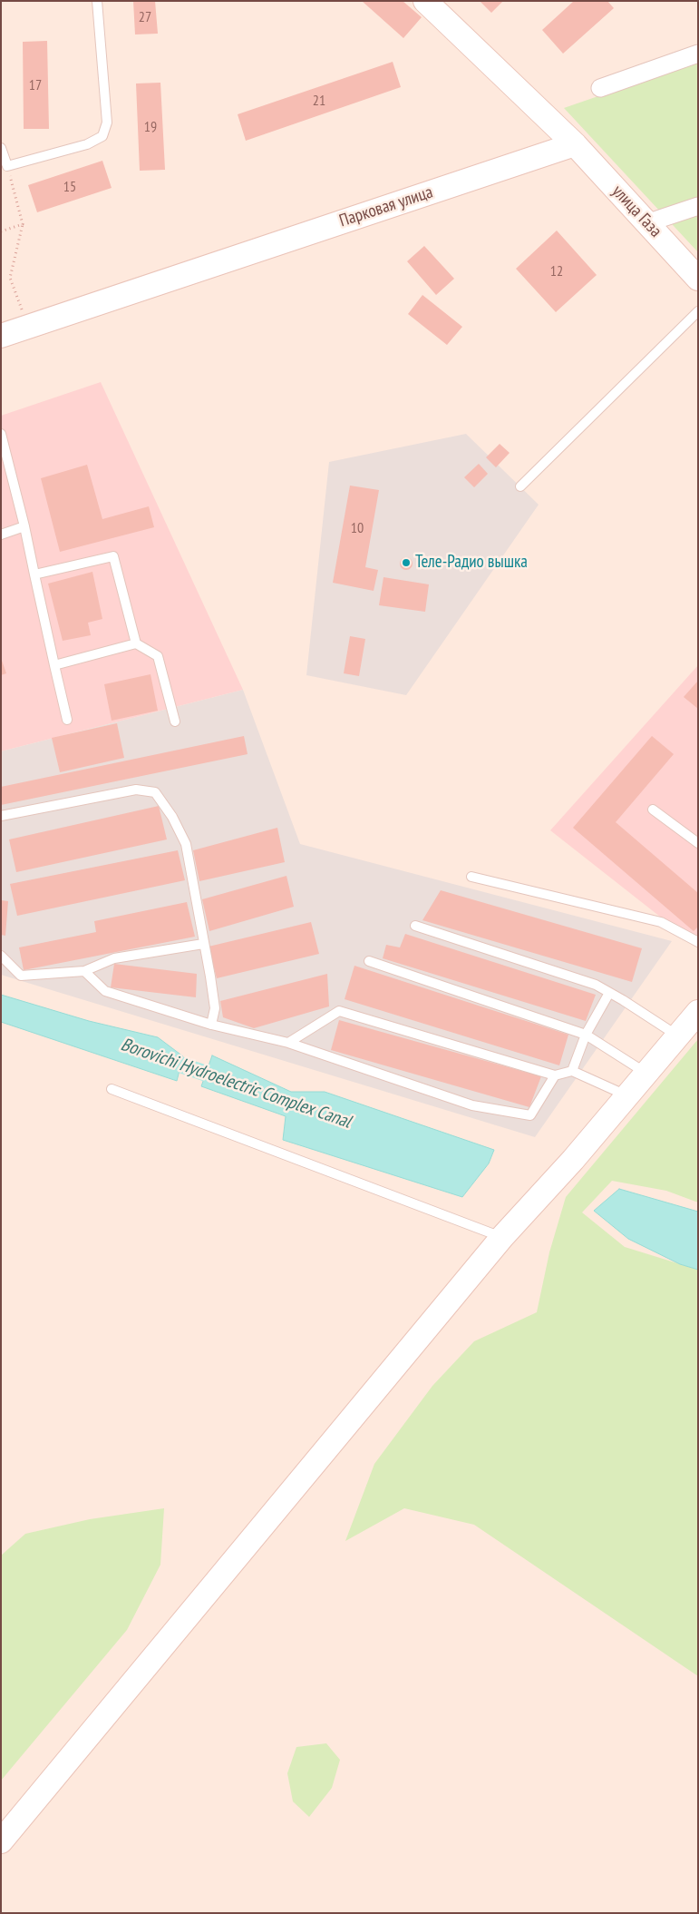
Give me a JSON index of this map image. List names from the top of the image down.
{
  "streets": {
    "main road": ["Парковая улица", "улица Газа"]
  },
  "crossings": [
    ["Парковая улица", "улица Газа"]
  ],
  "water": ["Borovichi Hydroelectric Complex Canal"],
  "places": ["Теле-Радио вышка"],
  "house_numbers": [
    "27",
    "17",
    "21",
    "19",
    "15",
    "12",
    "10"
  ]
}
